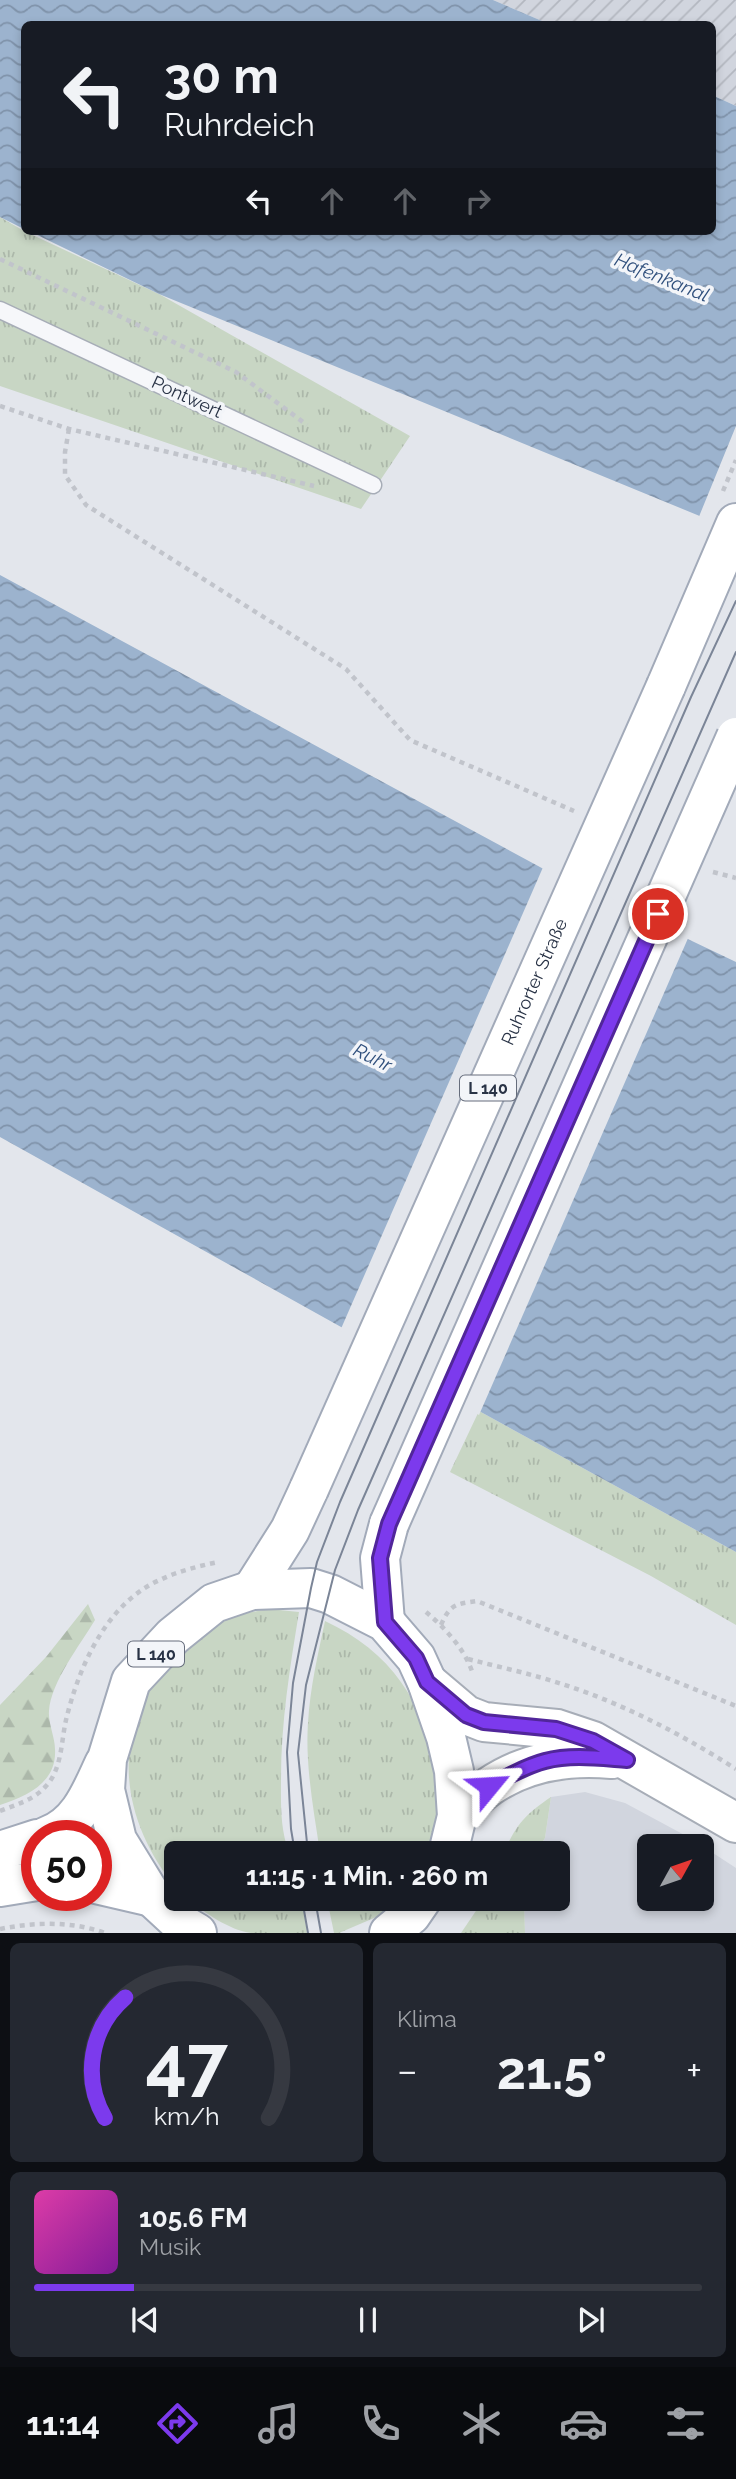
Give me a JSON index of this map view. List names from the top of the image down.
{
  "streets": {
    "main road": ["Ruhrorter Straße", "L 140"],
    "lane": ["Pontwert"]
  },
  "crossings": [
    ["Ruhrorter Straße", "L 140"]
  ],
  "water": ["Hafenkanal", "Ruhr"],
  "north": "top right",
  "page": {
    "turn": ["30 m", "Ruhrdeich"],
    "limit": "50",
    "trip": "11:15 · 1 Min. · 260 m",
    "tile": "Klima",
    "heat": ["−", "21.5°", "+"],
    "song": ["105.6 FM", "Musik"],
    "tabs": "11:14",
    "gauge": ["47", "km/h"]
  }
}
